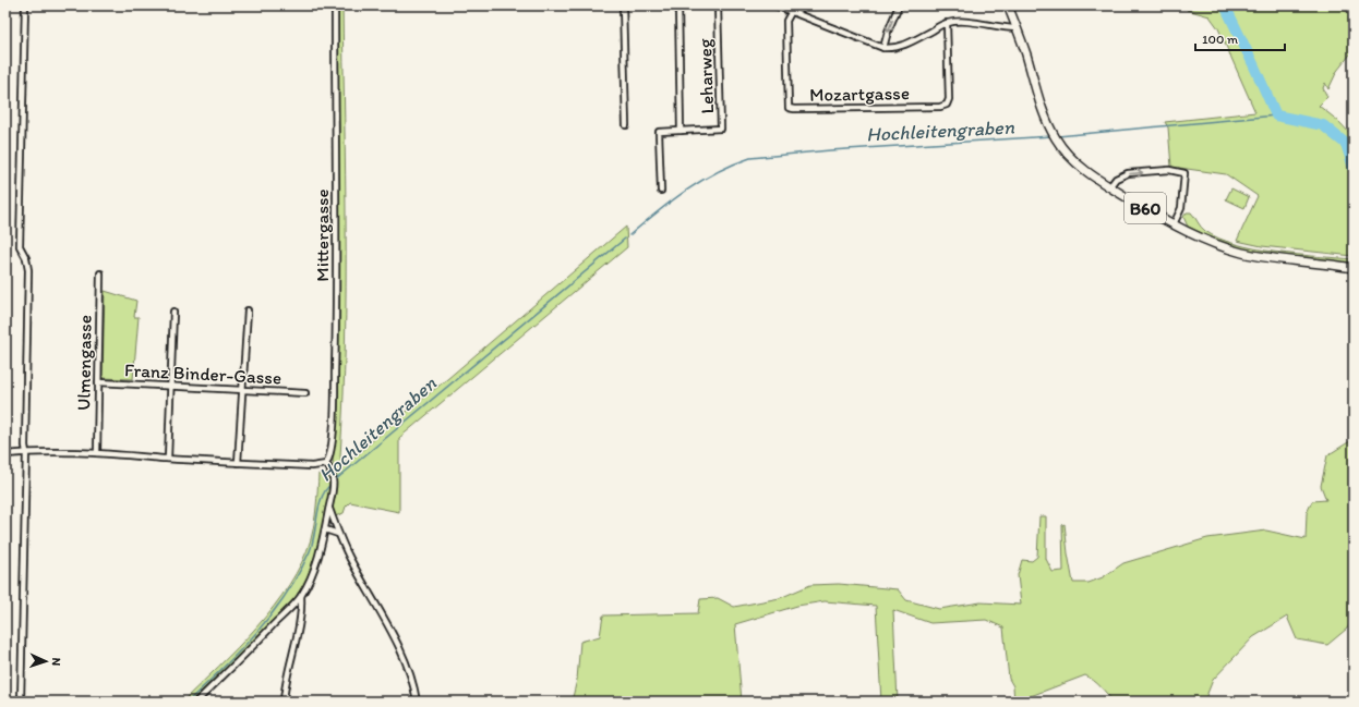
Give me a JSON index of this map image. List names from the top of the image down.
{
  "streets": {
    "main road": ["B60"],
    "street": [
      "Leharweg",
      "Mozartgasse",
      "Mittergasse",
      "Ulmengasse",
      "Franz Binder-Gasse"
    ]
  },
  "crossings": [
    ["Ulmengasse", "Franz Binder-Gasse"]
  ],
  "water": ["Hochleitengraben"],
  "scale_bar": "100 m",
  "north": "right"
}
